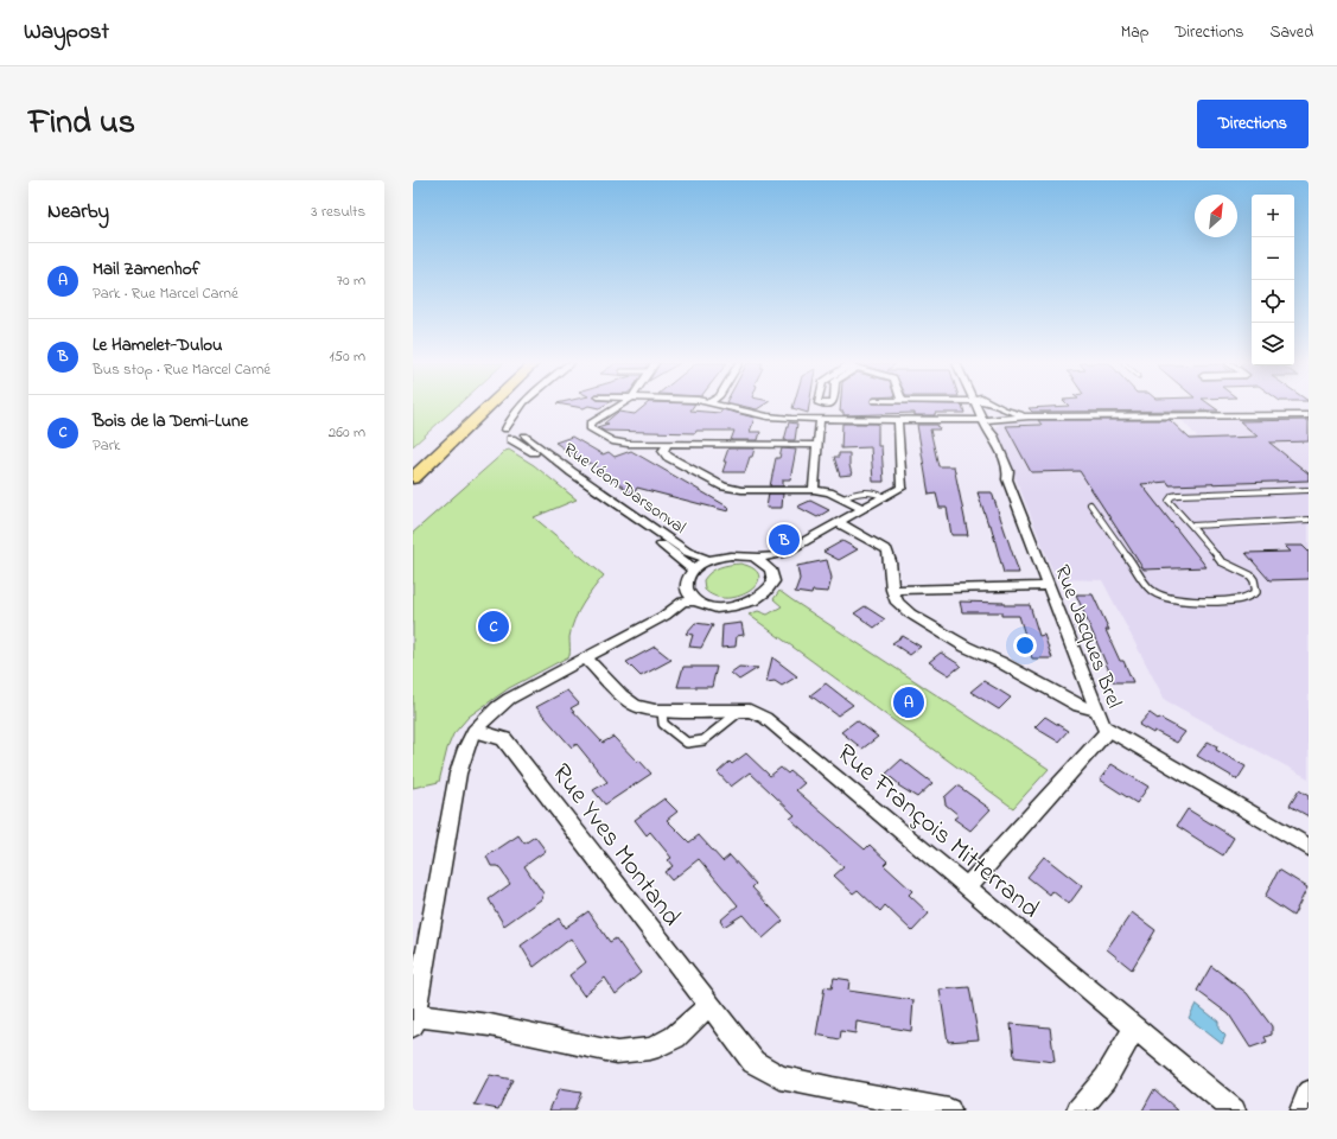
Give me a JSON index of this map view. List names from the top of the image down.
{
  "streets": {
    "street": [
      "Rue Léon Darsonval",
      "Rue Jacques Brel",
      "Rue François Mitterrand",
      "Rue Yves Montand"
    ]
  },
  "north": "top right",
  "page": {
    "header": "Waypost",
    "nav": ["Map", "Directions", "Saved"],
    "title": "Find us",
    "buttons": "Directions",
    "heading": ["Nearby", "3 results"],
    "map_buttons": ["+", "−"],
    "list": [
      {
        "mark": "A",
        "name": "Mail Zamenhof",
        "note": "Park · Rue Marcel Carné",
        "value": "70 m"
      },
      {
        "mark": "B",
        "name": "Le Hamelet-Dulou",
        "note": "Bus stop · Rue Marcel Carné",
        "value": "150 m"
      },
      {
        "mark": "C",
        "name": "Bois de la Demi-Lune",
        "note": "Park",
        "value": "260 m"
      }
    ],
    "pins": ["B", "C", "A"]
  }
}
